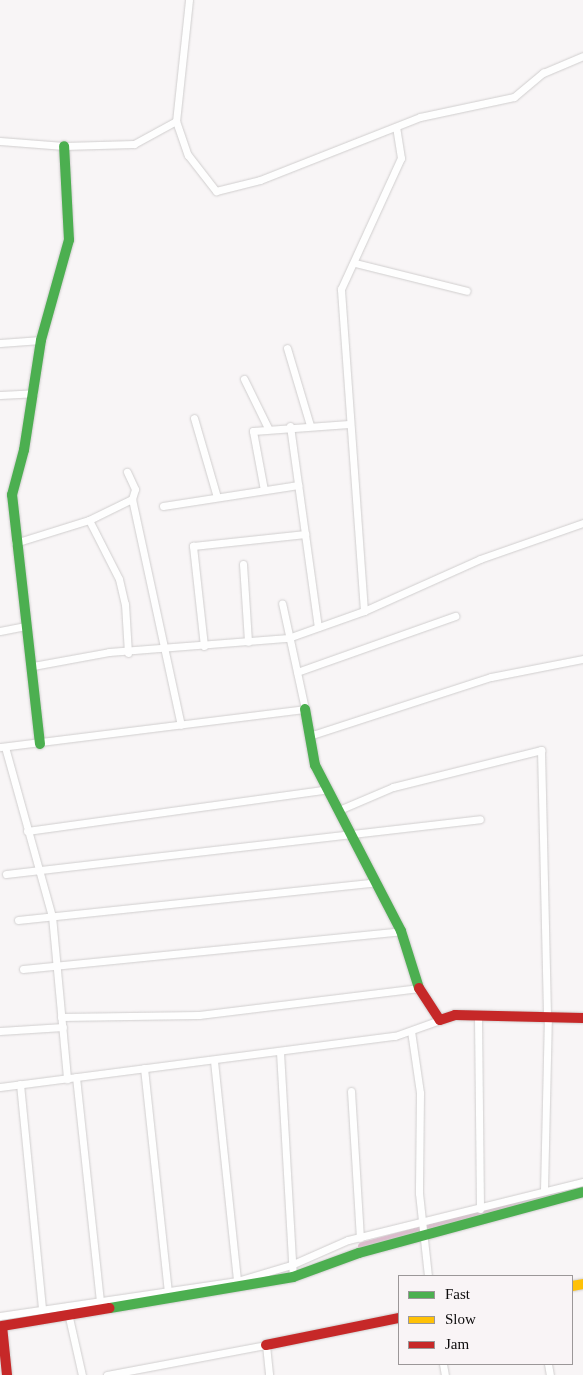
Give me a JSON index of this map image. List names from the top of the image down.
{
  "legend": ["Fast", "Slow", "Jam"]
}
